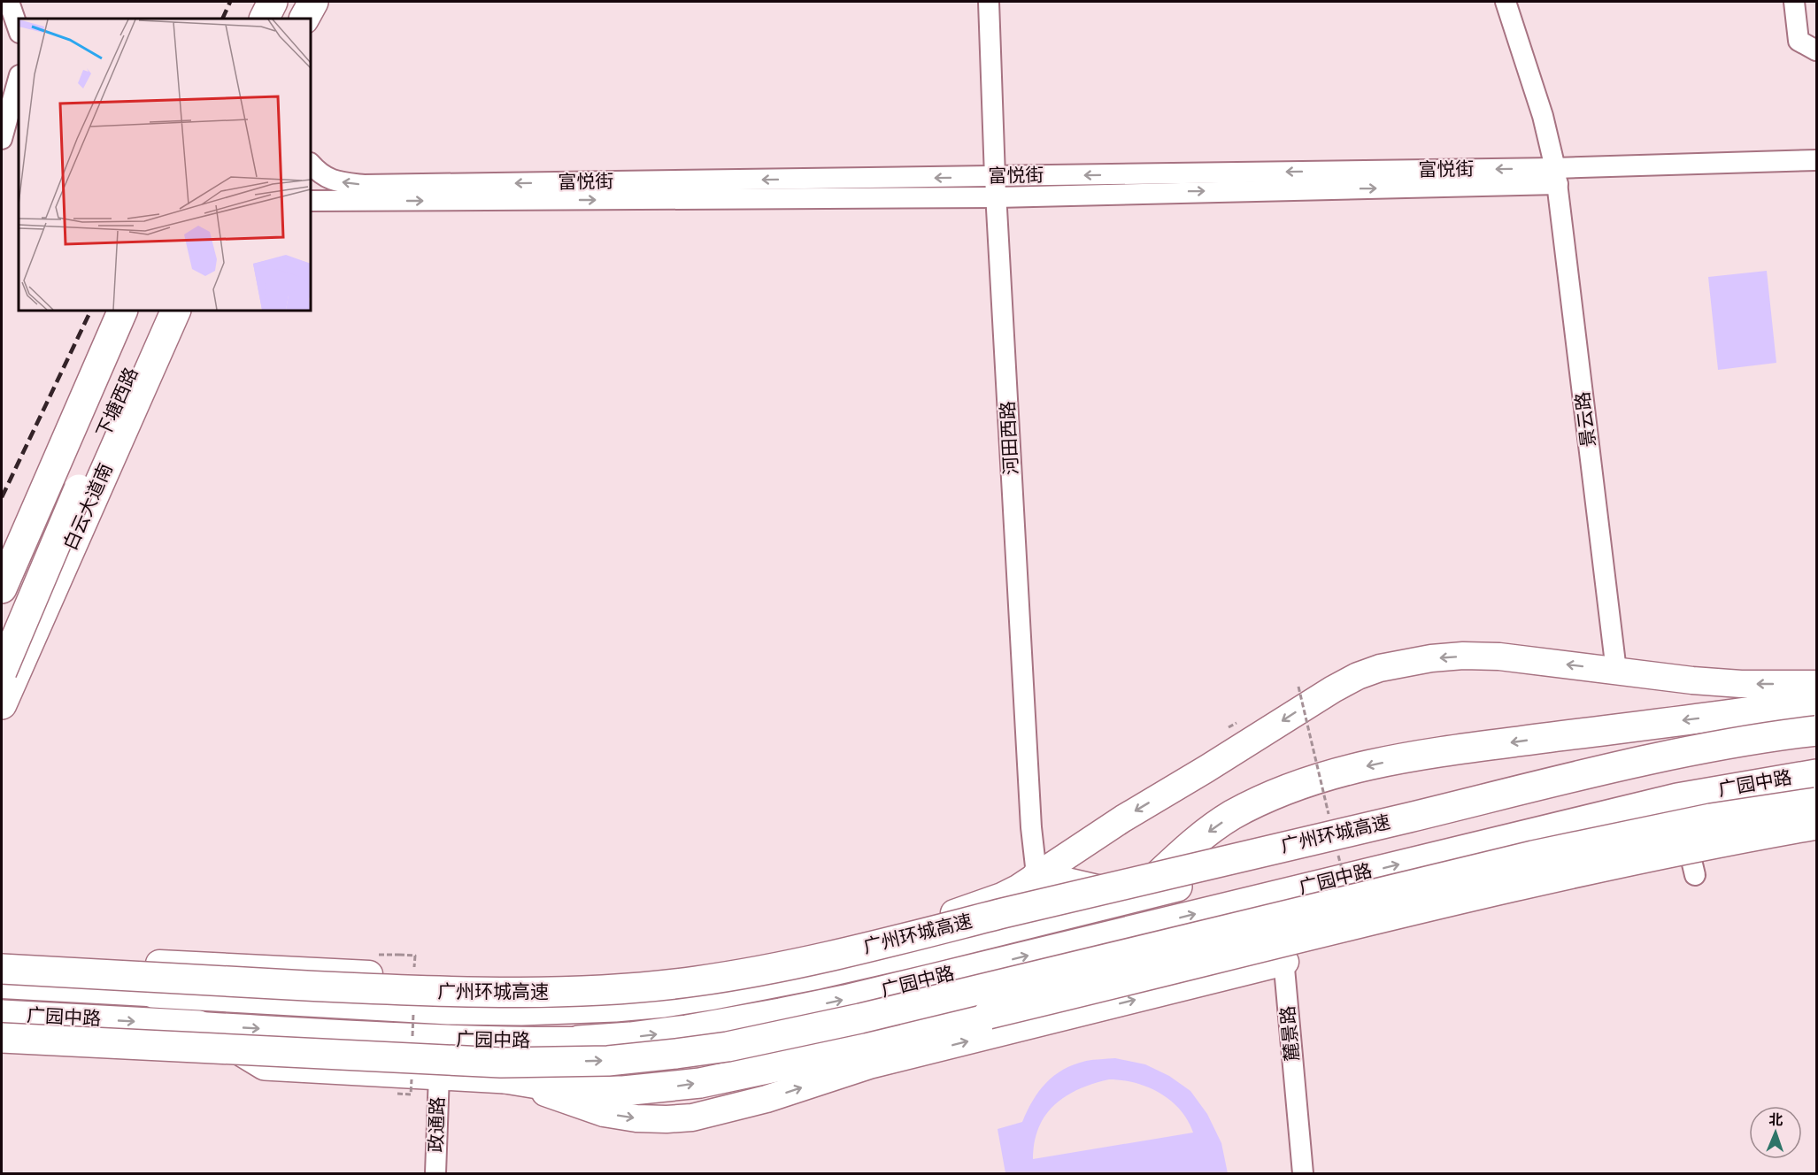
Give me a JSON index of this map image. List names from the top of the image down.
{
  "streets": {
    "highway": [
      "下塘西路",
      "白云大道南",
      "广园中路",
      "广州环城高速"
    ],
    "street": [
      "富悦街",
      "景云路",
      "河田西路",
      "麓景路",
      "政通路"
    ]
  },
  "crossings": [
    ["富悦街", "景云路"],
    ["富悦街", "河田西路"],
    ["广园中路", "麓景路"]
  ],
  "north": "top"
}
